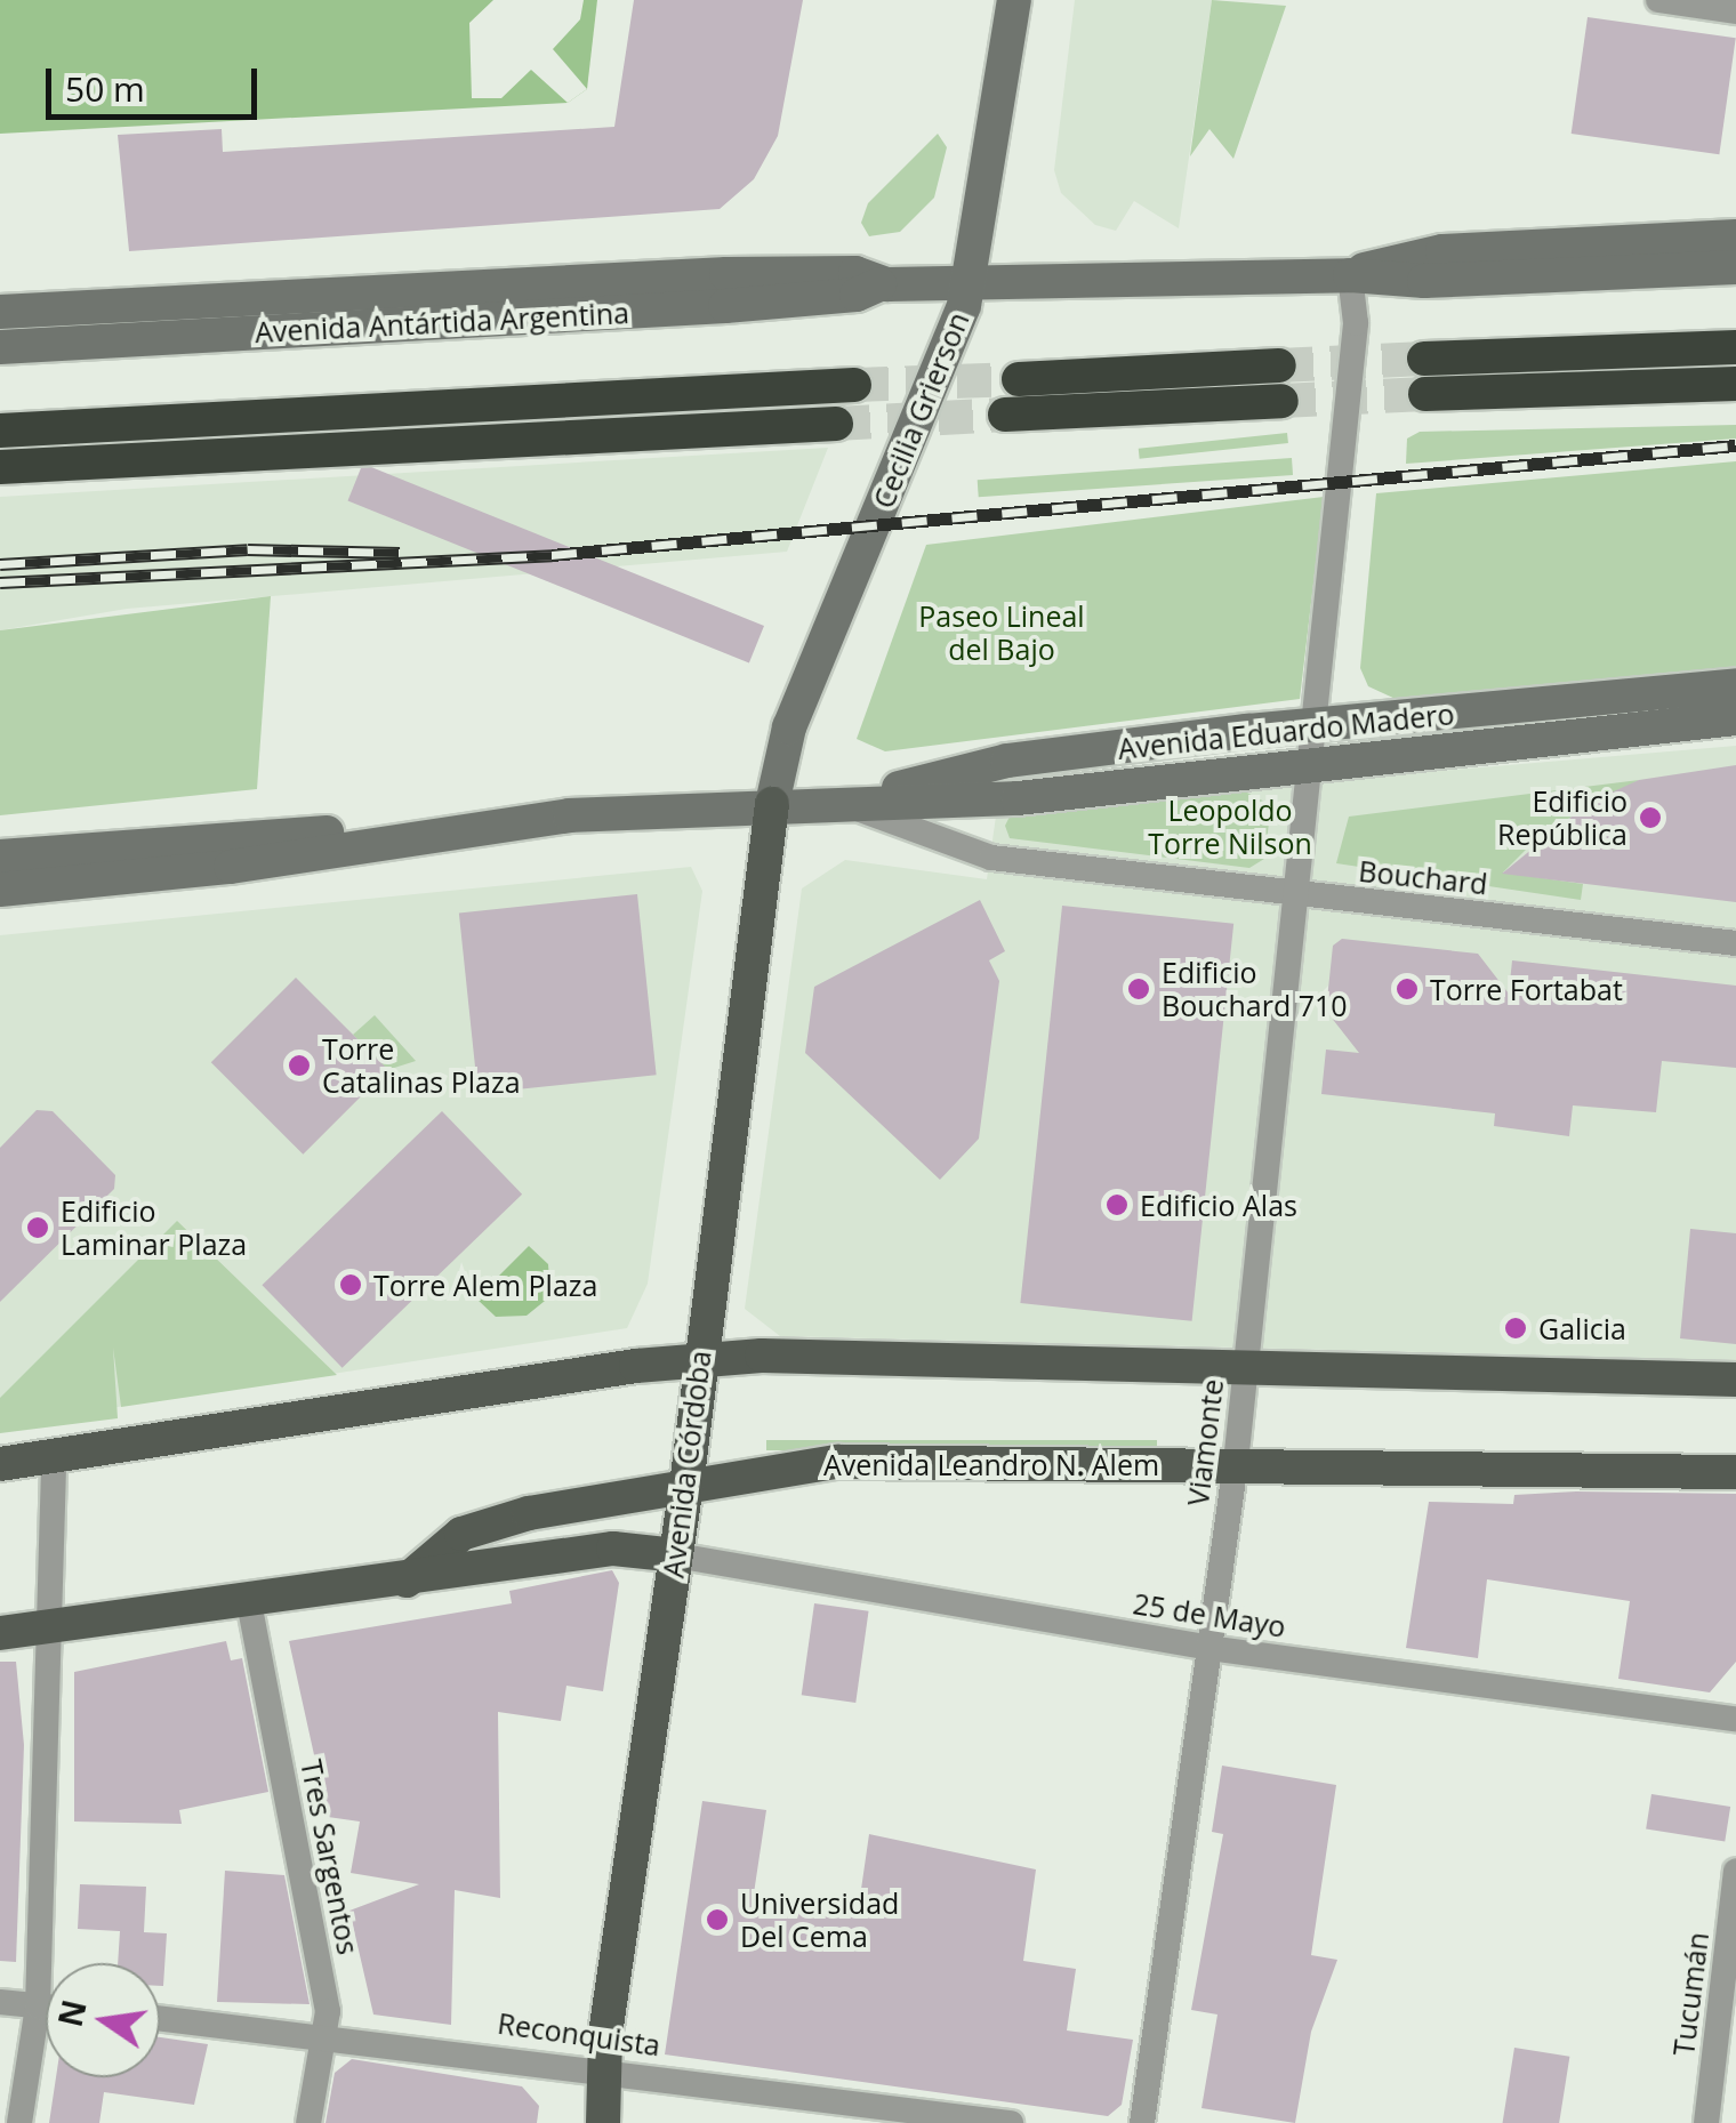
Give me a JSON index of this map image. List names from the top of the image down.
{
  "streets": {
    "main road": [
      "Avenida Antártida Argentina",
      "Cecilia Grierson",
      "Avenida Eduardo Madero",
      "Avenida Córdoba",
      "Avenida Leandro N. Alem"
    ],
    "street": [
      "Bouchard",
      "Viamonte",
      "25 de Mayo",
      "Tres Sargentos",
      "Tucumán",
      "Reconquista"
    ]
  },
  "crossings": [
    ["Avenida Antártida Argentina", "Cecilia Grierson"],
    ["Avenida Antártida Argentina", "Viamonte"],
    ["Cecilia Grierson", "Avenida Eduardo Madero"],
    ["Cecilia Grierson", "Avenida Córdoba"],
    ["Avenida Eduardo Madero", "Bouchard"],
    ["Avenida Eduardo Madero", "Viamonte"],
    ["Avenida Eduardo Madero", "Avenida Córdoba"],
    ["Bouchard", "Viamonte"],
    ["Viamonte", "Avenida Leandro N. Alem"],
    ["Viamonte", "25 de Mayo"],
    ["Avenida Córdoba", "Avenida Leandro N. Alem"],
    ["Avenida Córdoba", "25 de Mayo"],
    ["Avenida Córdoba", "Reconquista"],
    ["Tres Sargentos", "Reconquista"]
  ],
  "parks": ["Paseo Lineal del Bajo", "Leopoldo Torre Nilson"],
  "places": [
    "Edificio República",
    "Edificio Bouchard 710",
    "Torre Fortabat",
    "Torre Catalinas Plaza",
    "Edificio Alas",
    "Edificio Laminar Plaza",
    "Torre Alem Plaza",
    "Galicia",
    "Universidad Del Cema"
  ],
  "scale_bar": "50 m",
  "north": "left"
}
